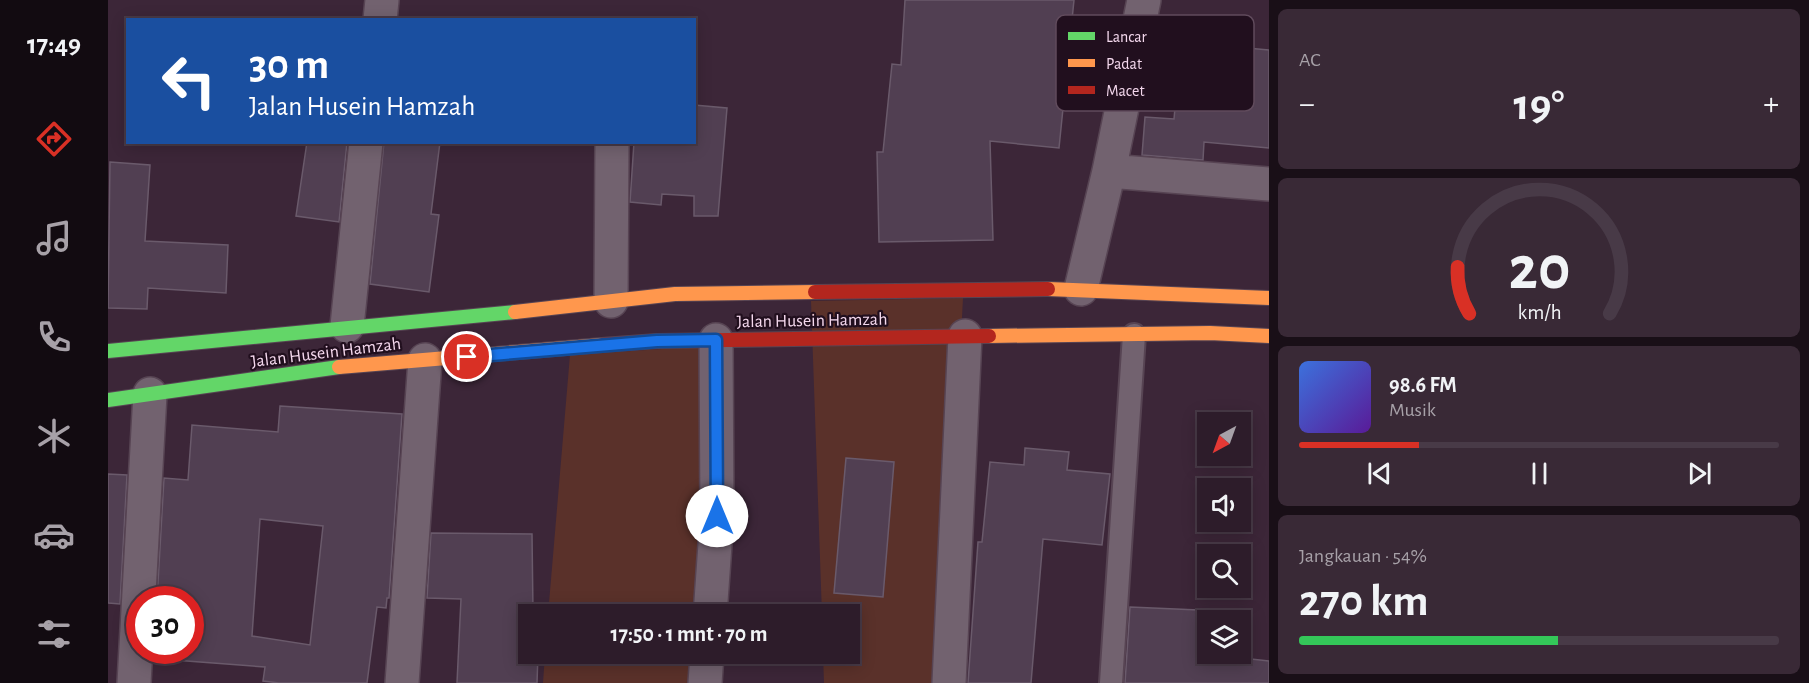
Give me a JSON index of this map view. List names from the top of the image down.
{
  "streets": {
    "street": ["Jalan Husein Hamzah"]
  },
  "legend": ["Lancar", "Padat", "Macet"],
  "north": "bottom left",
  "page": {
    "tabs": "17:49",
    "tile": [
      "AC",
      ["Jangkauan · 54%", "270 km"]
    ],
    "turn": ["30 m", "Jalan Husein Hamzah"],
    "heat": ["−", "19°", "+"],
    "song": ["98.6 FM", "Musik"],
    "limit": "30",
    "trip": "17:50 · 1 mnt · 70 m",
    "gauge": ["20", "km/h"]
  }
}
